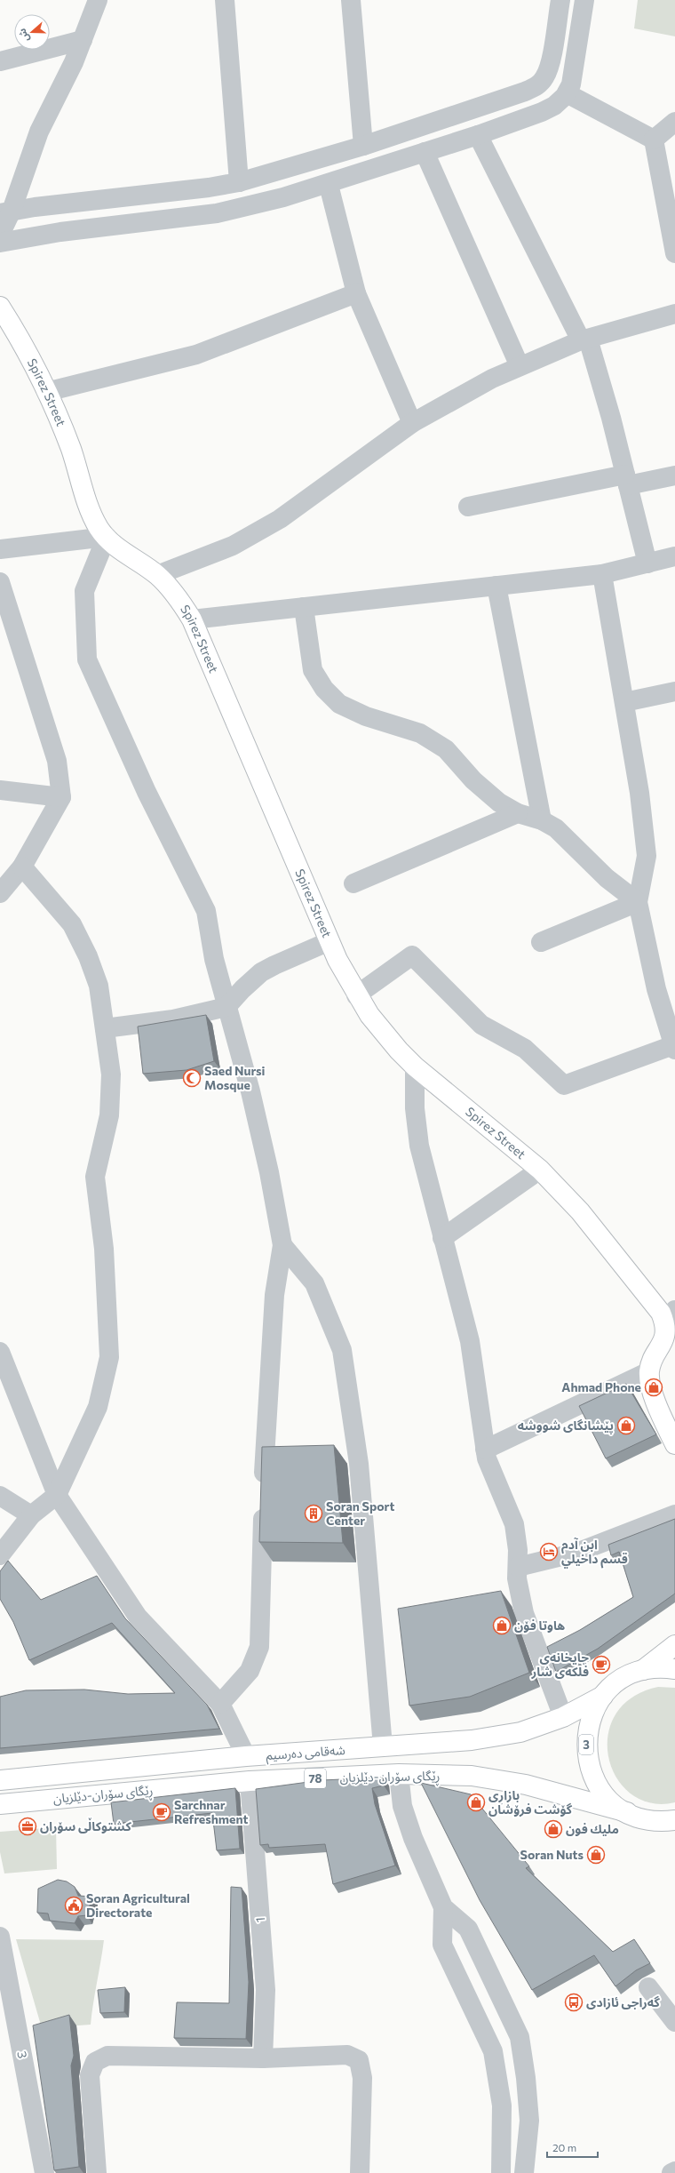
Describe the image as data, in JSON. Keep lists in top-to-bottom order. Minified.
{"streets":{"main road":["Spirez Street","3","شەقامی دەرسیم","ڕێگای سۆران-دێلزیان","78"],"street":["1"]},"crossings":[["3","شەقامی دەرسیم"],["3","ڕێگای سۆران-دێلزیان"],["ڕێگای سۆران-دێلزیان","1"]],"places":{"mosque":["Saed Nursi Mosque"],"shop":["Ahmad Phone","پێشانگای شووشە","هاوتا فۆن","بازاڕی گۆشت فرۆشان","مليك فون","Soran Nuts"],"building":["Soran Sport Center"],"hotel":["ابن آدم قسم داخيلي"],"cafe":["چایخانەی فلکەی شار","Sarchnar Refreshment"],"office":["کشتوکاڵی سۆران"],"public building":["Soran Agricultural Directorate"],"bus stop":["گەراجی ئازادی"]},"scale_bar":"20 m","north":"left"}
